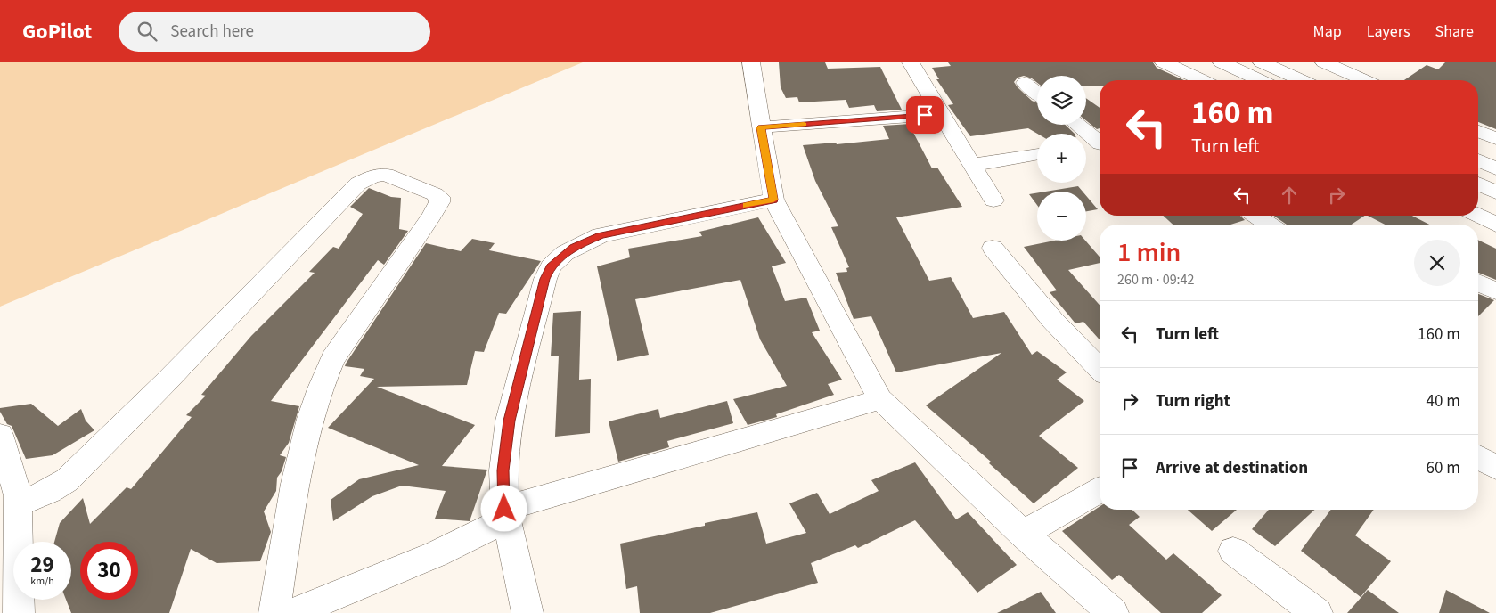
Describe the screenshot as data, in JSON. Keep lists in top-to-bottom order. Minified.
{"page":{"header":"GoPilot","search":"Search here","nav":["Map","Layers","Share"],"map_buttons":["+","−"],"turn":["160 m","Turn left"],"heading":["1 min","260 m · 09:42"],"list":[{"name":"Turn left","value":"160 m"},{"name":"Turn right","value":"40 m"},{"name":"Arrive at destination","value":"60 m"}],"speed":"29 km/h","limit":"30"}}
